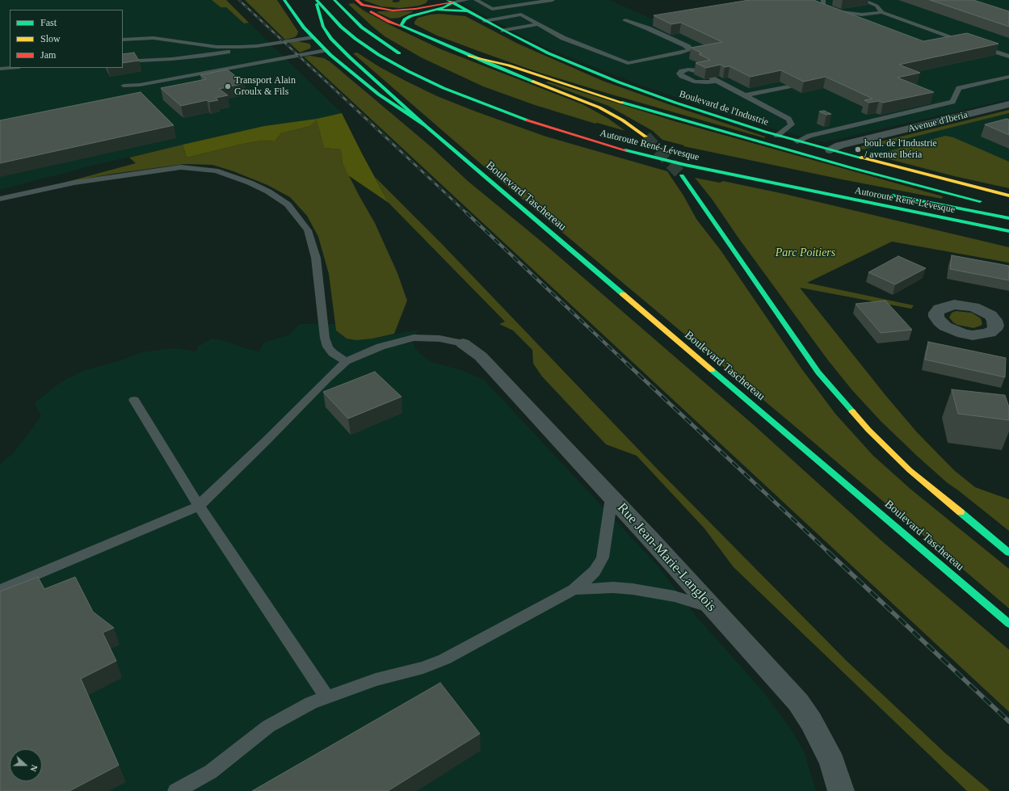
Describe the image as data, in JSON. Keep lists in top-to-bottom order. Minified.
{"streets":{"main road":["Boulevard de l'Industrie","Autoroute René-Lévesque","Boulevard Taschereau"],"street":["Avenue d'Iberia","Rue Jean-Marie-Langlois"]},"crossings":[["Boulevard de l'Industrie","Avenue d'Iberia"]],"parks":["Parc Poitiers"],"places":["Transport Alain Groulx & Fils","boul. de l'Industrie / avenue Ibéria"],"legend":["Fast","Slow","Jam"],"north":"right"}
